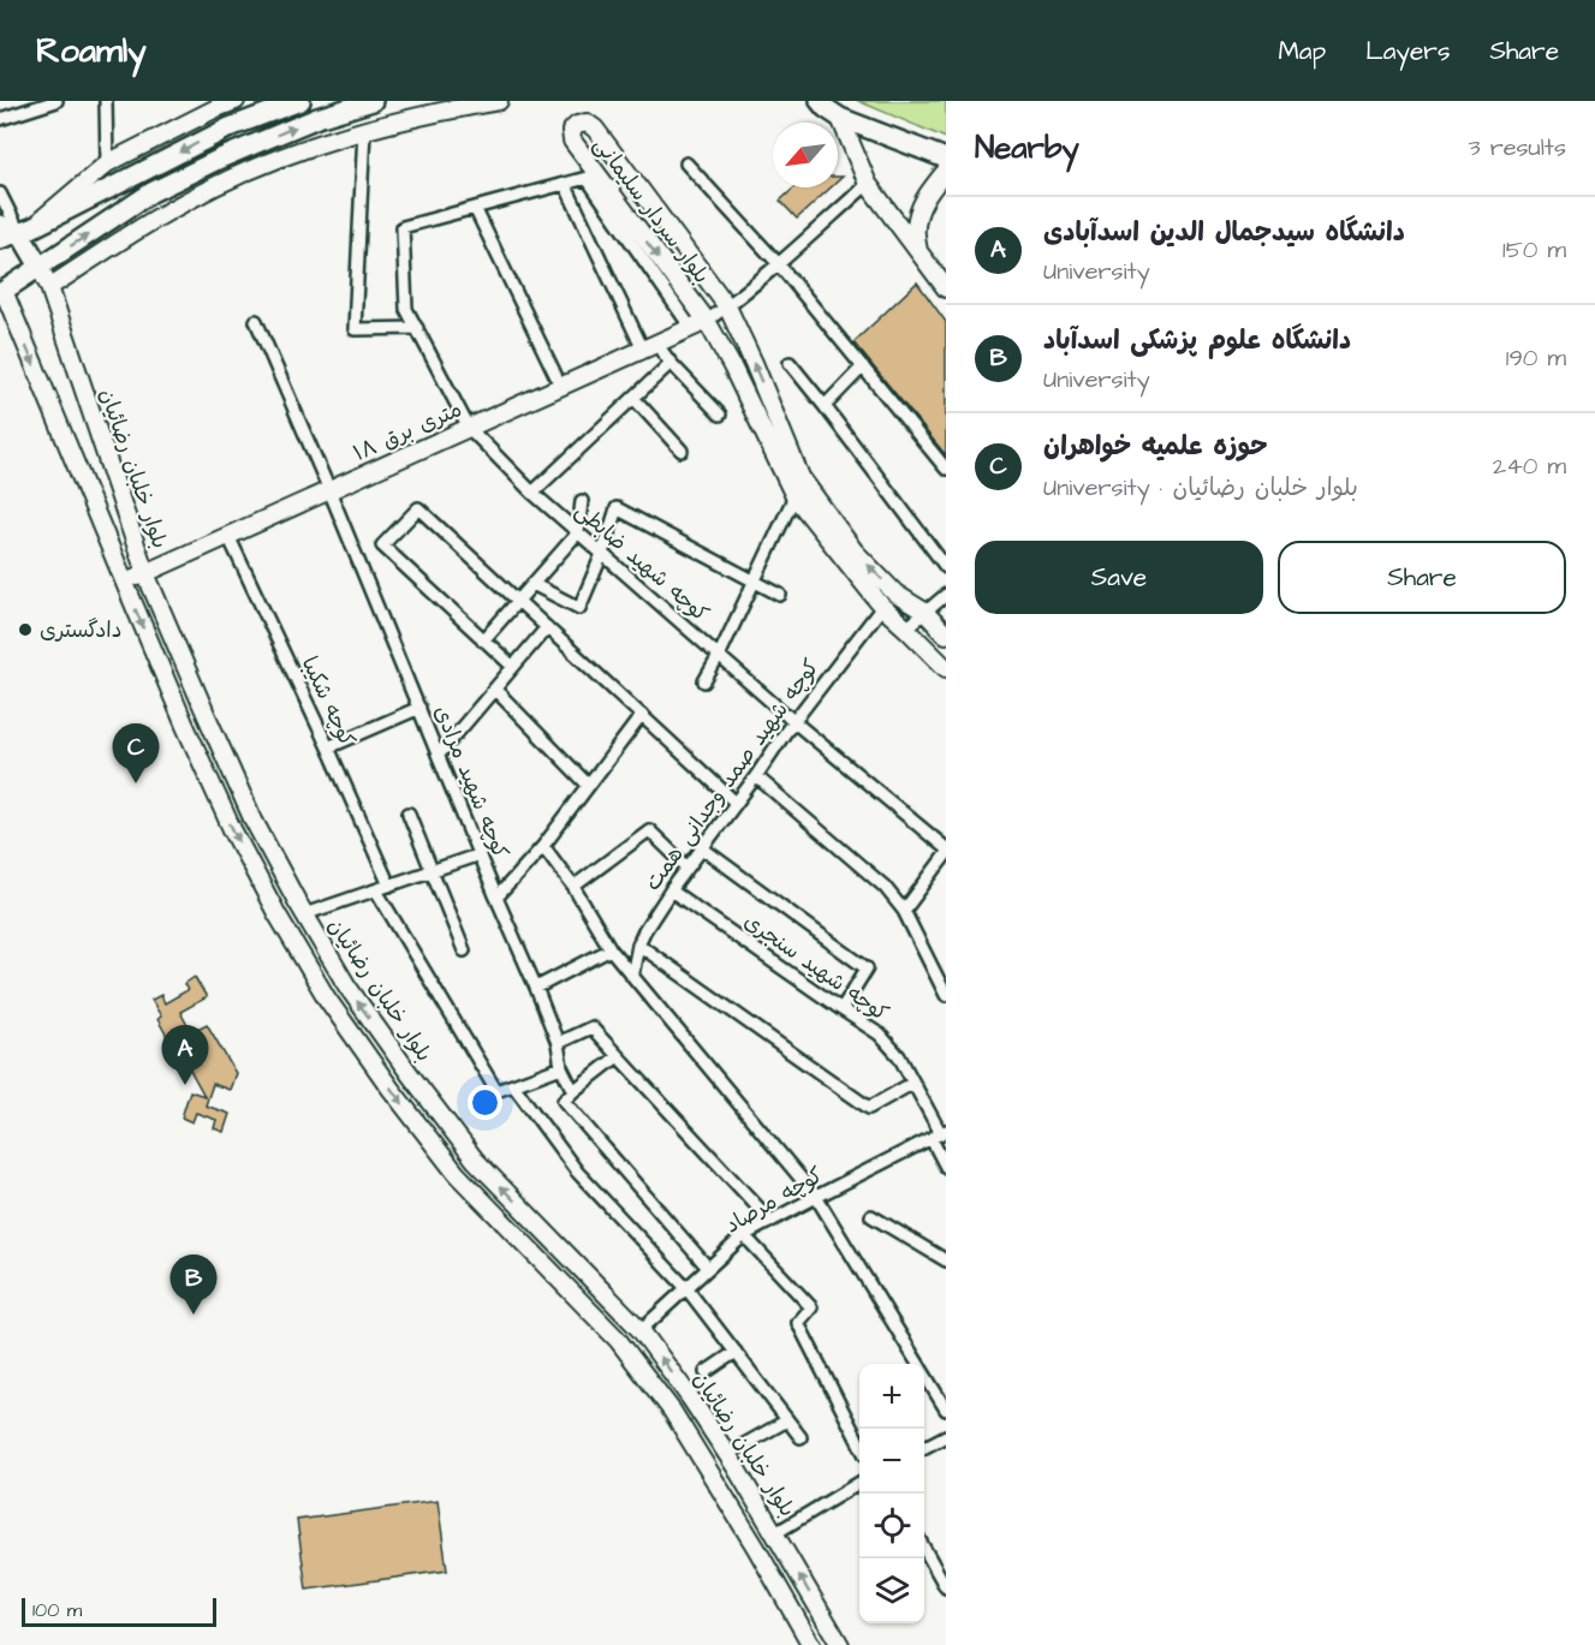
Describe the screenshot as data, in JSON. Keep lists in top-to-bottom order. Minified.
{"streets":{"main road":["بلوار سردار سلیمانی","۱۸ متری برق","بلوار خلبان رضائیان"],"street":["کوچه شهید ضابطی","کوچه شکیبا","کوچه شهید صمد وجدانی همت","کوچه شهید مرادی","کوچه شهید سنجری","کوچه مرصاد"]},"crossings":[["بلوار سردار سلیمانی","۱۸ متری برق"],["بلوار سردار سلیمانی","کوچه شهید صمد وجدانی همت"],["۱۸ متری برق","بلوار خلبان رضائیان"],["۱۸ متری برق","کوچه شهید ضابطی"],["۱۸ متری برق","کوچه شکیبا"],["۱۸ متری برق","کوچه شهید مرادی"],["بلوار خلبان رضائیان","کوچه مرصاد"],["کوچه شهید ضابطی","کوچه شهید صمد وجدانی همت"],["کوچه شهید صمد وجدانی همت","کوچه شهید سنجری"],["کوچه شهید سنجری","کوچه مرصاد"]],"places":["دادگستری"],"scale_bar":"100 m","north":"bottom left","page":{"header":"Roamly","nav":["Map","Layers","Share"],"heading":["Nearby","3 results"],"list":[{"mark":"A","name":"دانشگاه سیدجمال الدین اسدآبادی","note":"University","value":"150 m"},{"mark":"B","name":"دانشگاه علوم پزشکی اسدآباد","note":"University","value":"190 m"},{"mark":"C","name":"حوزه علمیه خواهران","note":"University · بلوار خلبان رضائیان","value":"240 m"}],"buttons":["Save","Share"],"pins":["C","A","B"],"map_buttons":["+","−"],"scale":"100 m"}}
